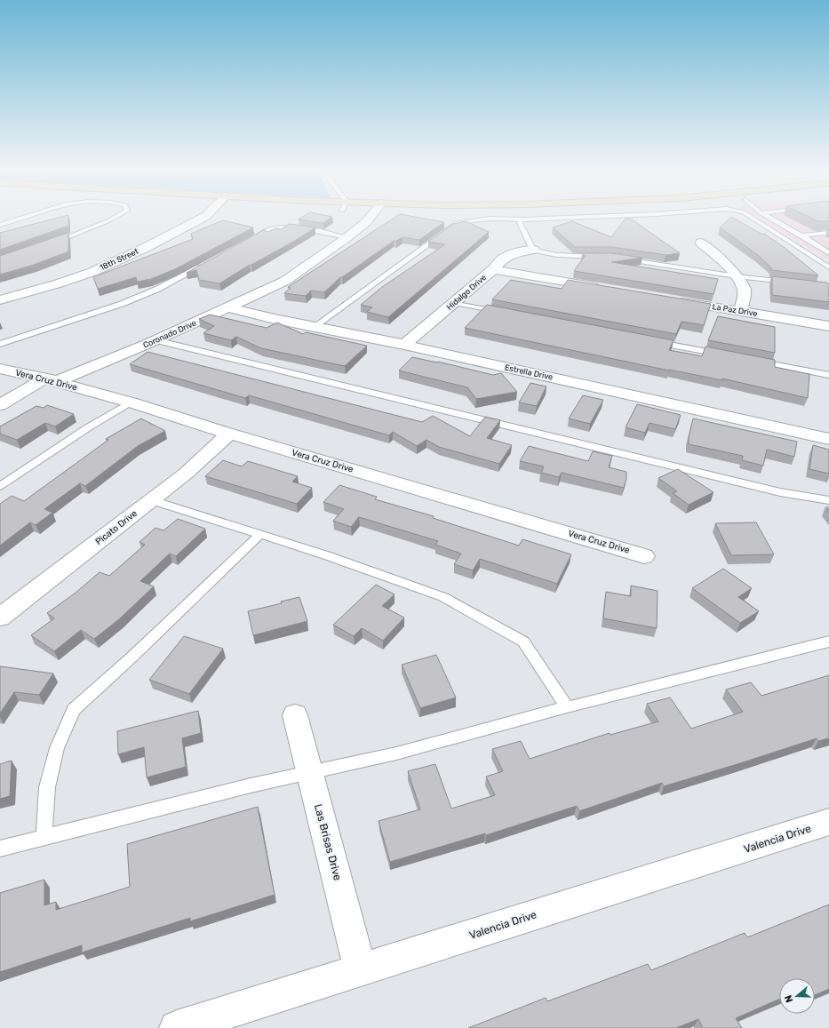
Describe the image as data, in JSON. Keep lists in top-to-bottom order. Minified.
{"streets":{"street":["18th Street","Hidalgo Drive","La Paz Drive","Coronado Drive","Estrella Drive","Vera Cruz Drive","Picato Drive","Valencia Drive","Las Brisas Drive"]},"crossings":[["Hidalgo Drive","Estrella Drive"],["Coronado Drive","Estrella Drive"],["Coronado Drive","Vera Cruz Drive"],["Vera Cruz Drive","Picato Drive"],["Valencia Drive","Las Brisas Drive"]],"north":"left"}
